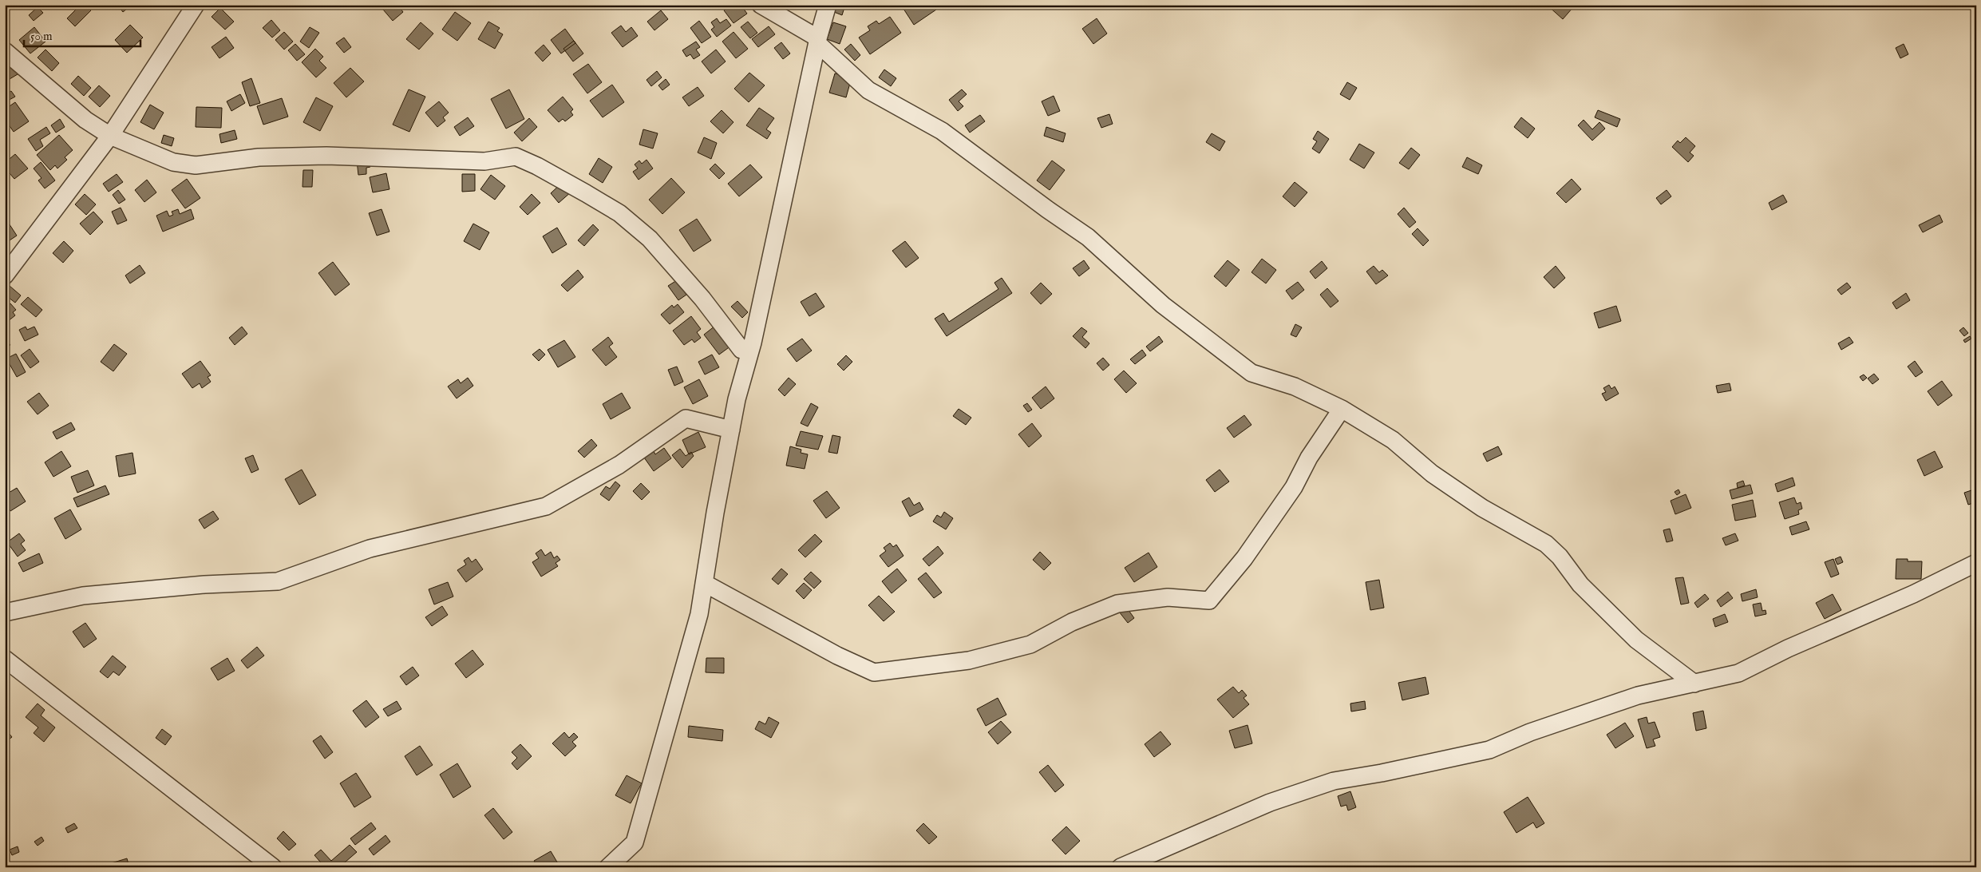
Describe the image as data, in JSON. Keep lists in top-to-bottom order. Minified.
{"scale_bar":"50 m"}
